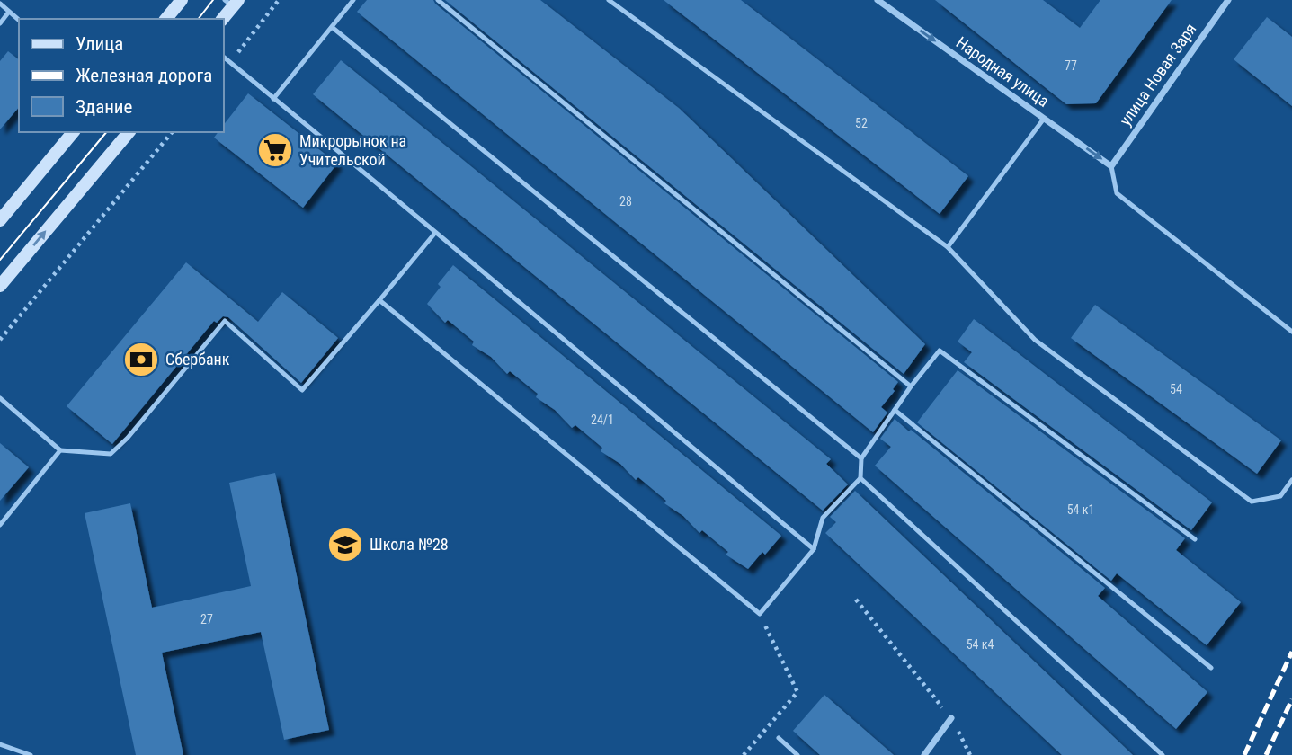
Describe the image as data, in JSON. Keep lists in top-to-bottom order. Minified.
{"streets":{"street":["Народная улица","улица Новая Заря"]},"crossings":[["Народная улица","улица Новая Заря"]],"one_way":["Народная улица"],"places":{"supermarket":["Микрорынок на Учительской"],"bank":["Сбербанк"],"school or university":["Школа №28"]},"house_numbers":["77","52","28","54","24/1","54 к1","27","54 к4"],"legend":["Улица","Железная дорога","Здание"]}
